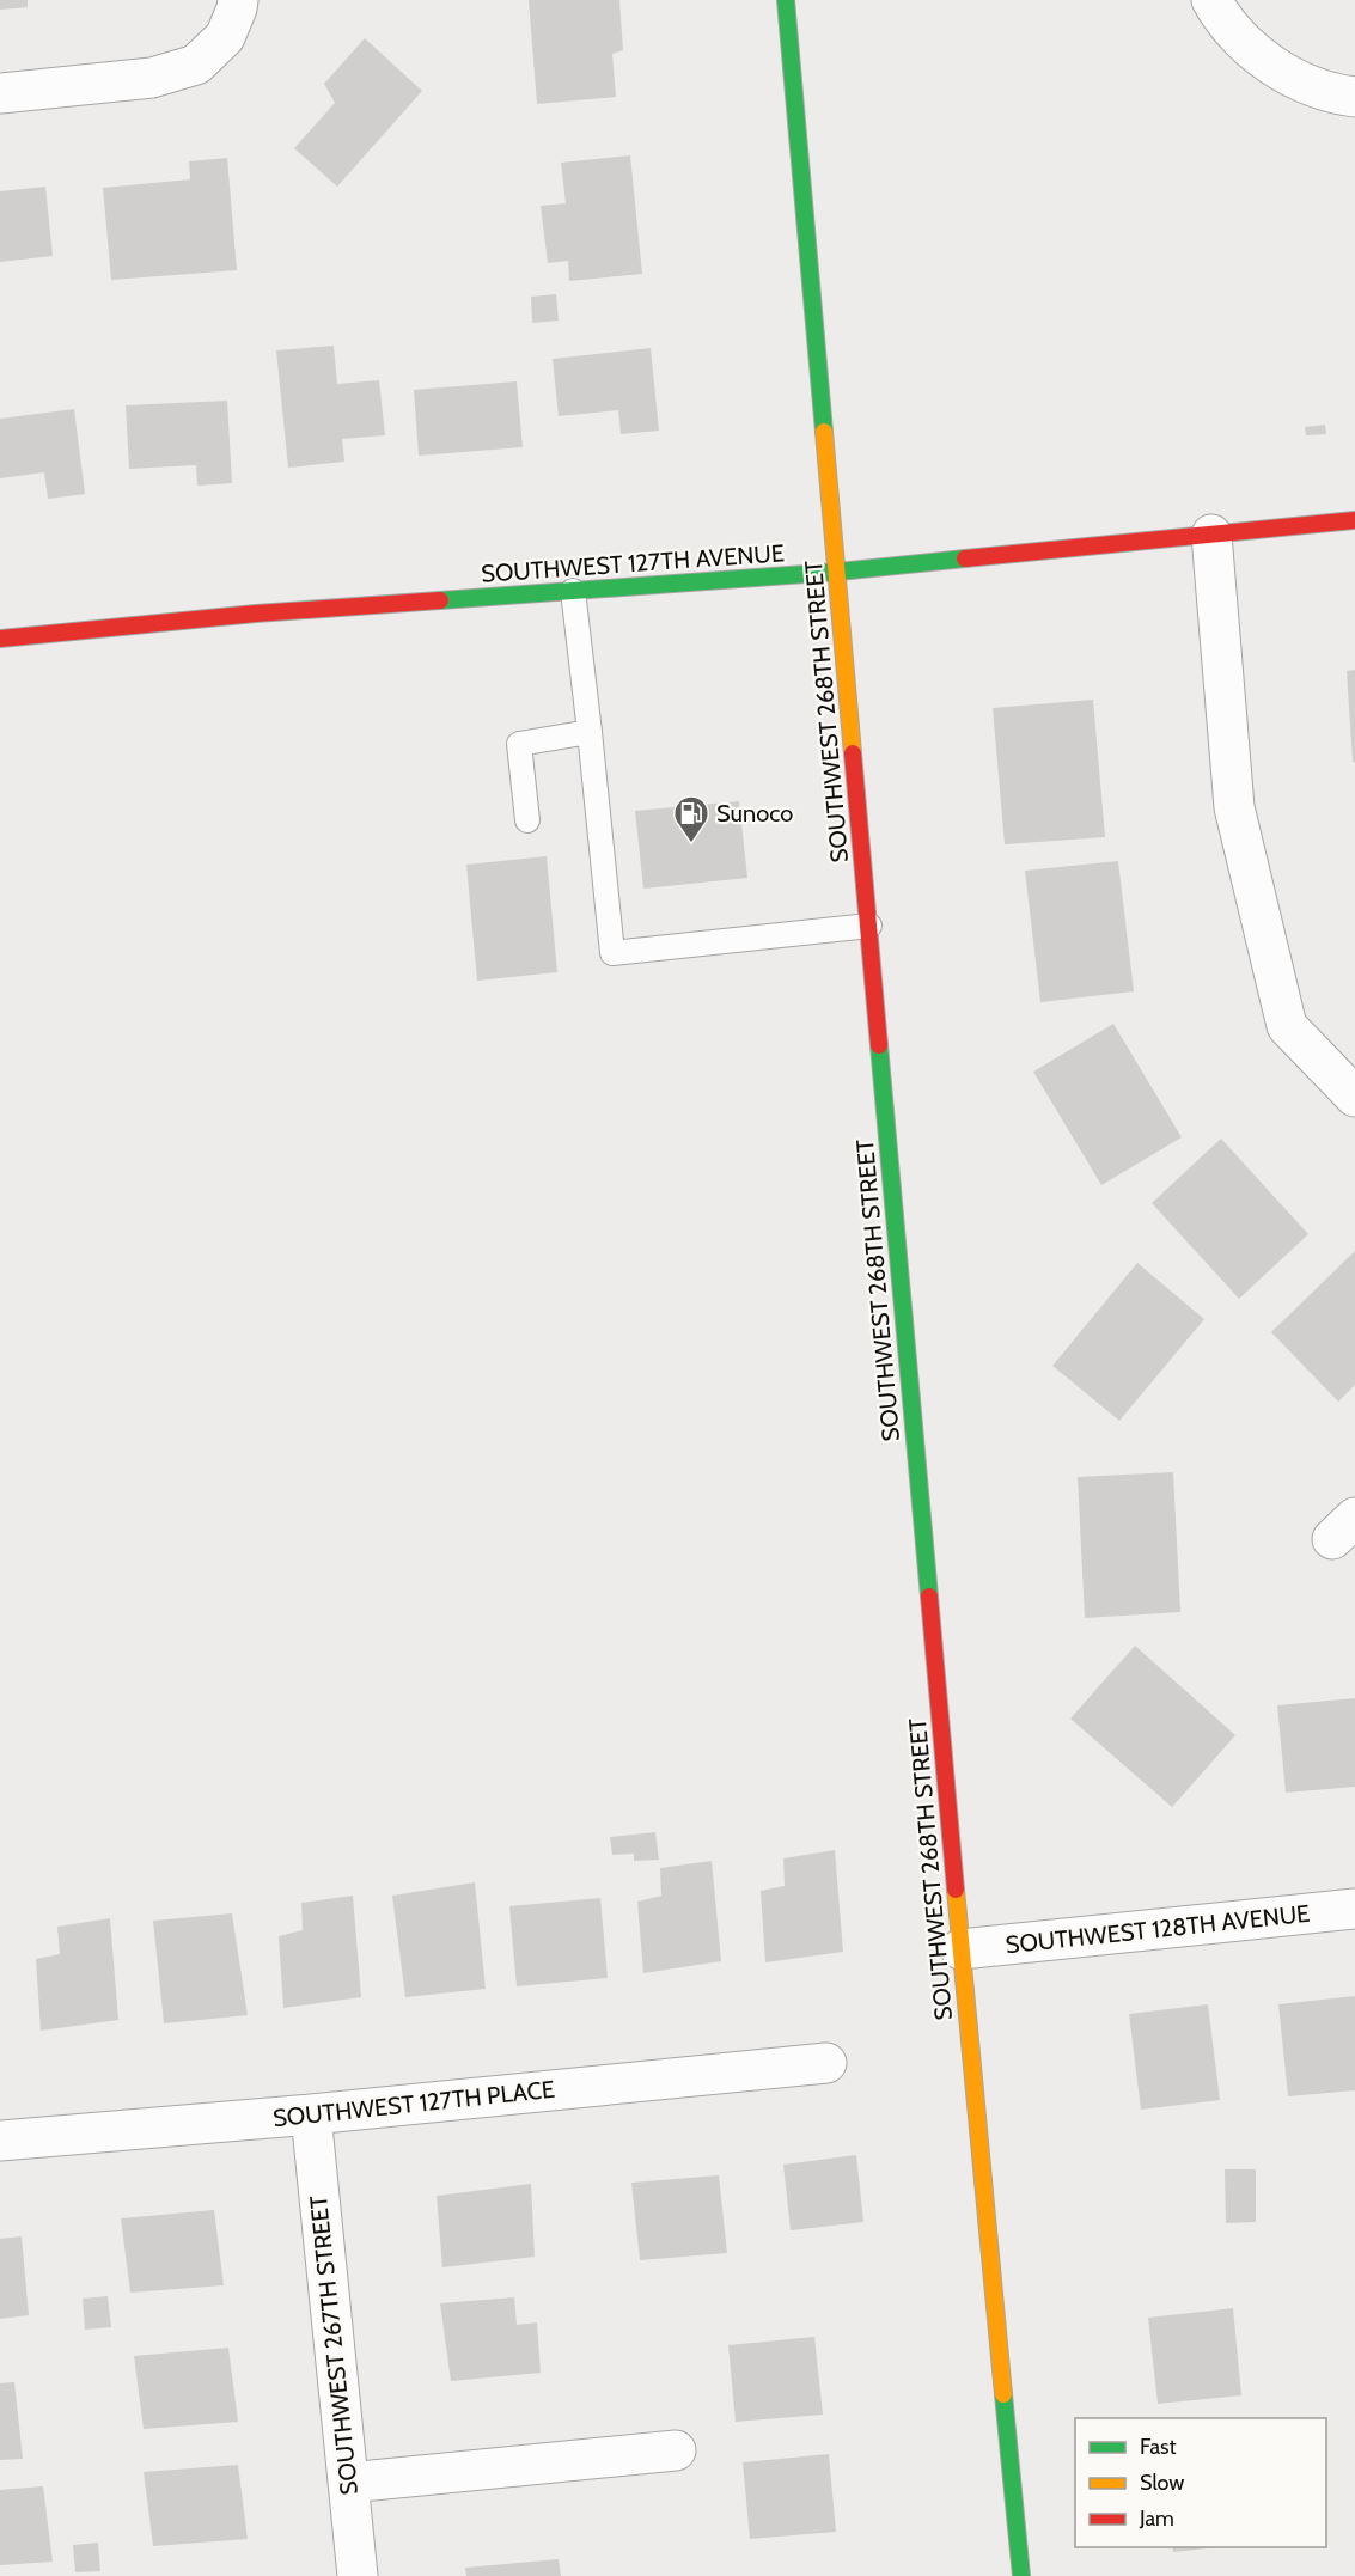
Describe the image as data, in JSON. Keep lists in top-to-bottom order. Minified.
{"streets":{"main road":["SOUTHWEST 127TH AVENUE","SOUTHWEST 268TH STREET"],"street":["SOUTHWEST 128TH AVENUE","SOUTHWEST 127TH PLACE","SOUTHWEST 267TH STREET"]},"crossings":[["SOUTHWEST 127TH AVENUE","SOUTHWEST 268TH STREET"],["SOUTHWEST 268TH STREET","SOUTHWEST 128TH AVENUE"],["SOUTHWEST 127TH PLACE","SOUTHWEST 267TH STREET"]],"places":{"fuel station":["Sunoco"]},"legend":["Fast","Slow","Jam"]}
